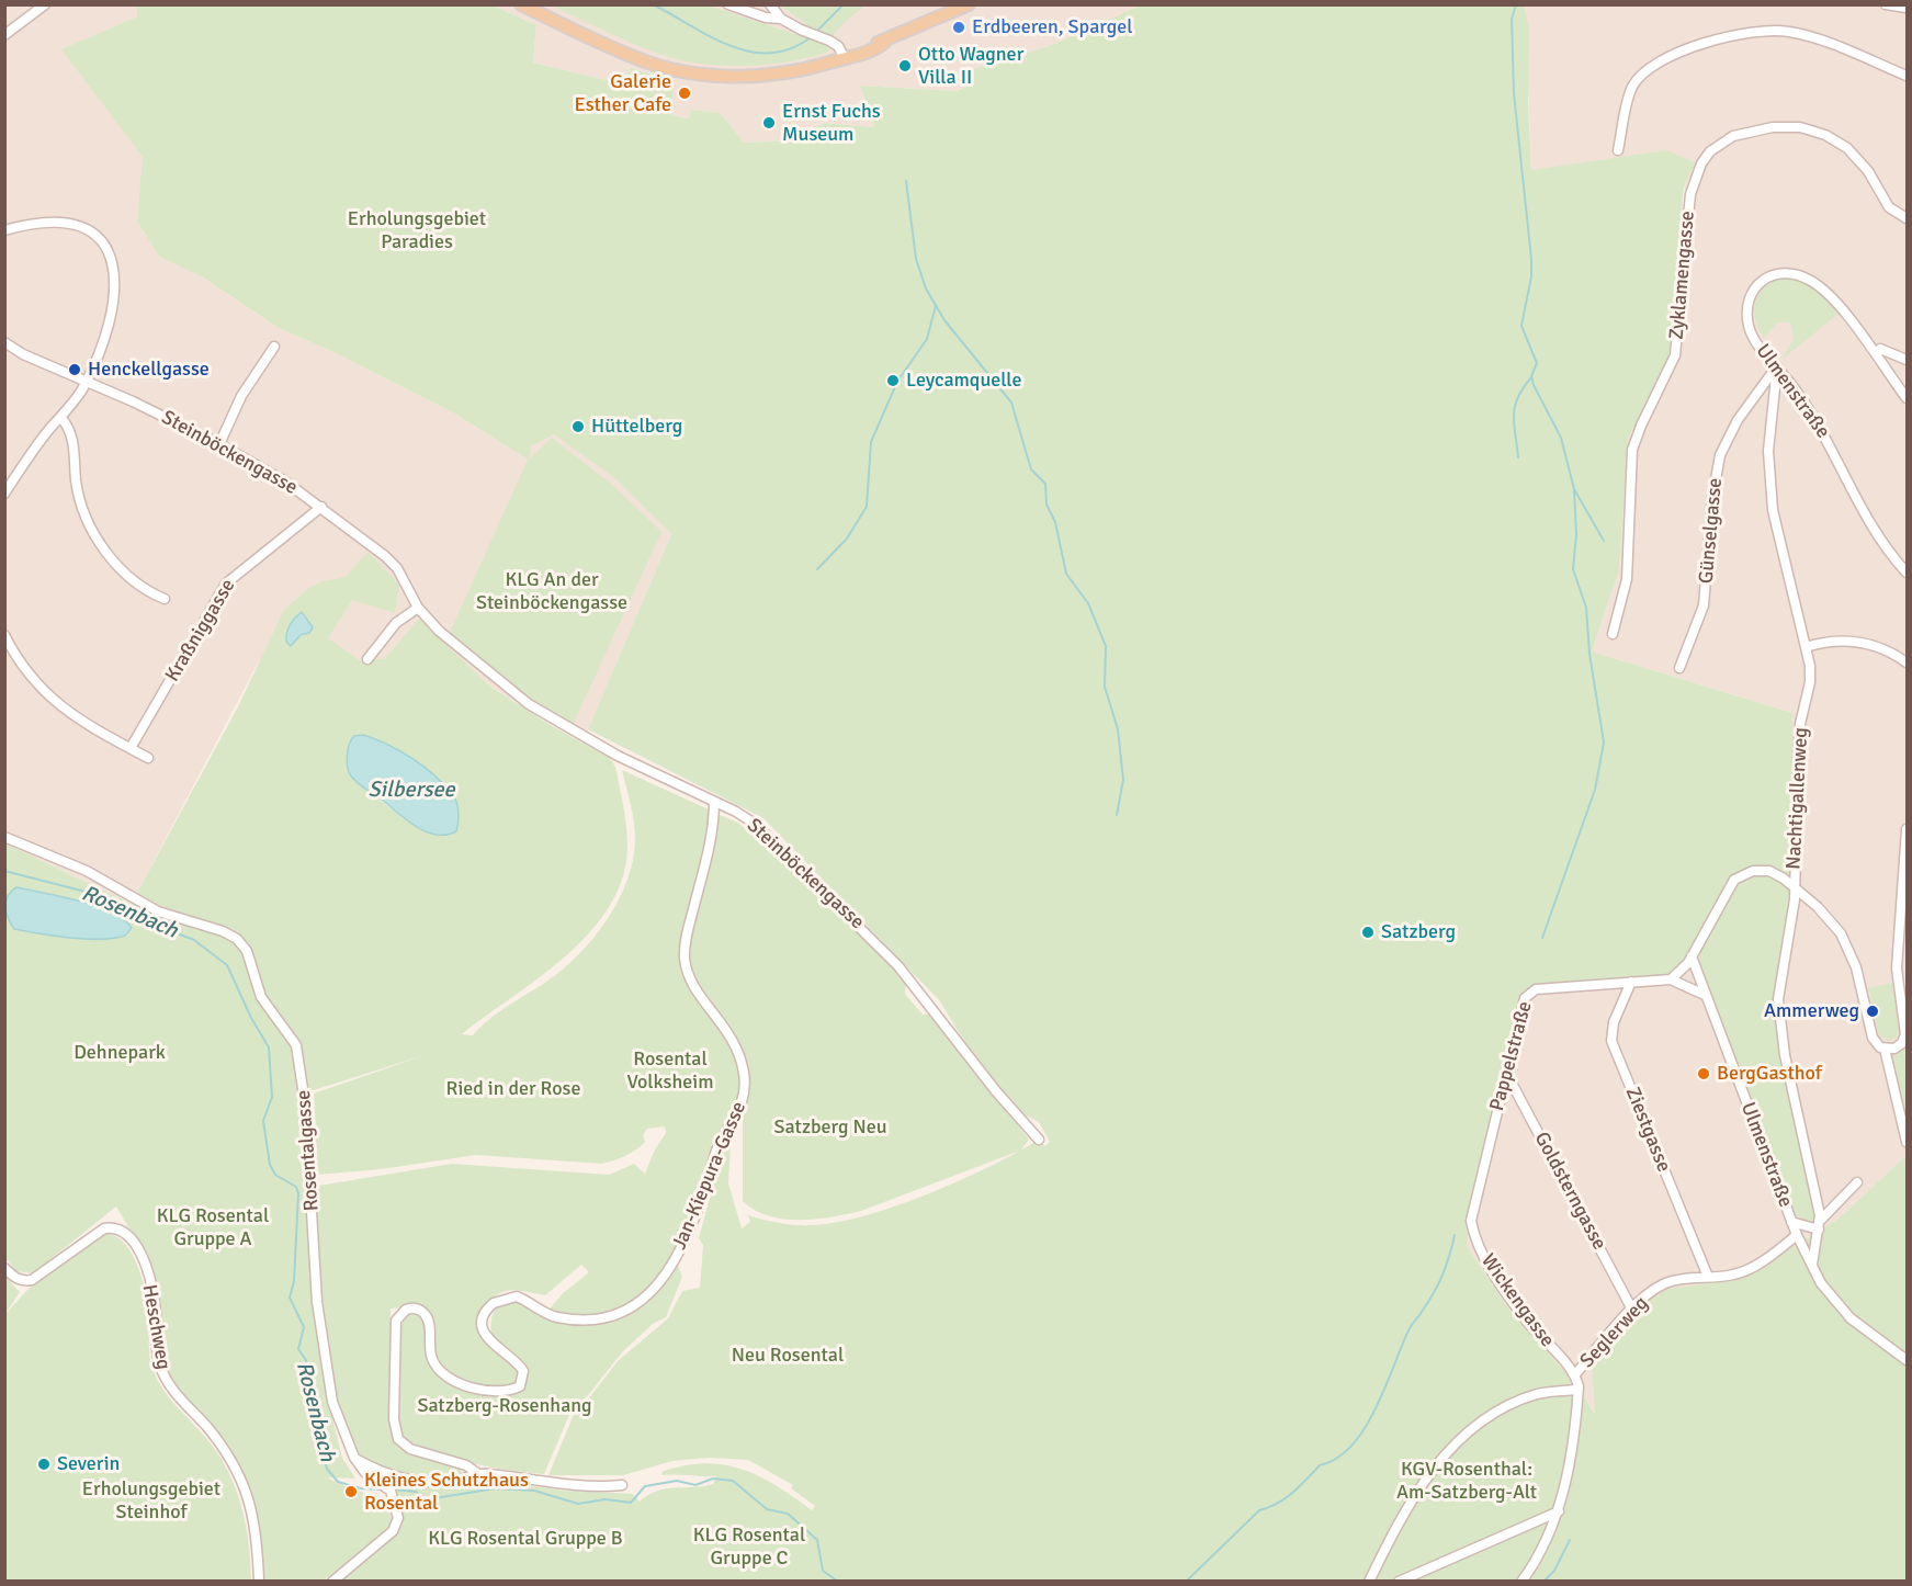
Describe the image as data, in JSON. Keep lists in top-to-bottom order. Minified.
{"streets":{"street":["Zyklamengasse","Ulmenstraße","Steinböckengasse","Günselgasse","Kraßniggasse","Nachtigallenweg","Pappelstraße","Ziestgasse","Rosentalgasse","Jan-Kiepura-Gasse","Goldsterngasse","Wickengasse","Heschweg","Seglerweg"]},"crossings":[["Ulmenstraße","Günselgasse"],["Ulmenstraße","Nachtigallenweg"],["Ulmenstraße","Seglerweg"],["Steinböckengasse","Kraßniggasse"],["Steinböckengasse","Jan-Kiepura-Gasse"],["Günselgasse","Nachtigallenweg"],["Pappelstraße","Ziestgasse"],["Pappelstraße","Goldsterngasse"],["Pappelstraße","Wickengasse"],["Ziestgasse","Seglerweg"],["Rosentalgasse","Jan-Kiepura-Gasse"],["Goldsterngasse","Seglerweg"],["Wickengasse","Seglerweg"]],"water":["Silbersee","Rosenbach"],"parks":["Erholungsgebiet Paradies","KLG An der Steinböckengasse","Dehnepark","Rosental Volksheim","Ried in der Rose","Satzberg Neu","KLG Rosental Gruppe A","Neu Rosental","Satzberg-Rosenhang","KGV-Rosenthal: Am-Satzberg-Alt","Erholungsgebiet Steinhof","KLG Rosental Gruppe C","KLG Rosental Gruppe B"],"places":["Erdbeeren, Spargel","Otto Wagner Villa II","Galerie Esther Cafe","Ernst Fuchs Museum","Henckellgasse","Leycamquelle","Hüttelberg","Satzberg","Ammerweg","BergGasthof","Severin","Kleines Schutzhaus Rosental"]}
